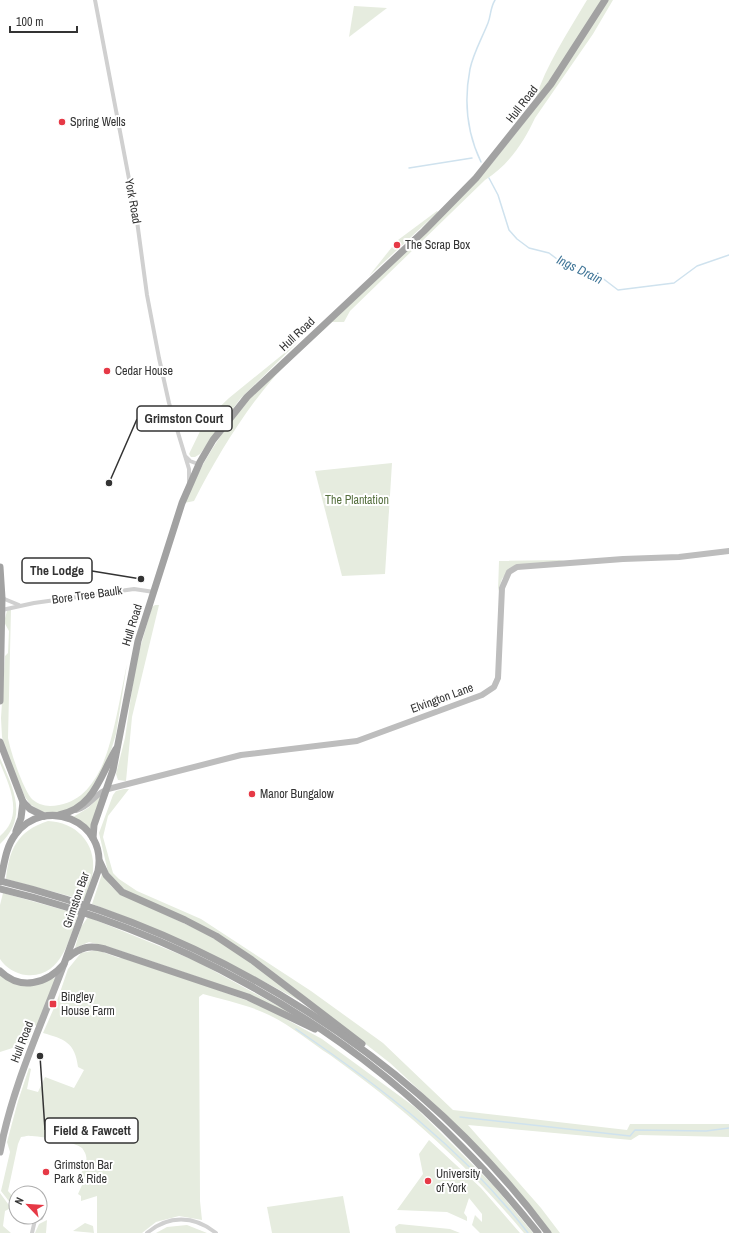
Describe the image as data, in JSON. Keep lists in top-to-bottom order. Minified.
{"streets":{"highway":["Hull Road","Grimston Bar"],"main road":["Elvington Lane"],"street":["York Road","Bore Tree Baulk"]},"crossings":[["Hull Road","York Road"],["Hull Road","Bore Tree Baulk"],["Hull Road","Elvington Lane"],["Hull Road","Grimston Bar"]],"water":["Ings Drain"],"parks":["The Plantation"],"places":{"other":["Spring Wells","The Scrap Box","Cedar House","Grimston Court","The Lodge","Manor Bungalow","Field & Fawcett","Grimston Bar Park & Ride","University of York"],"transit":["Bingley House Farm"]},"scale_bar":"100 m","north":"top left"}
